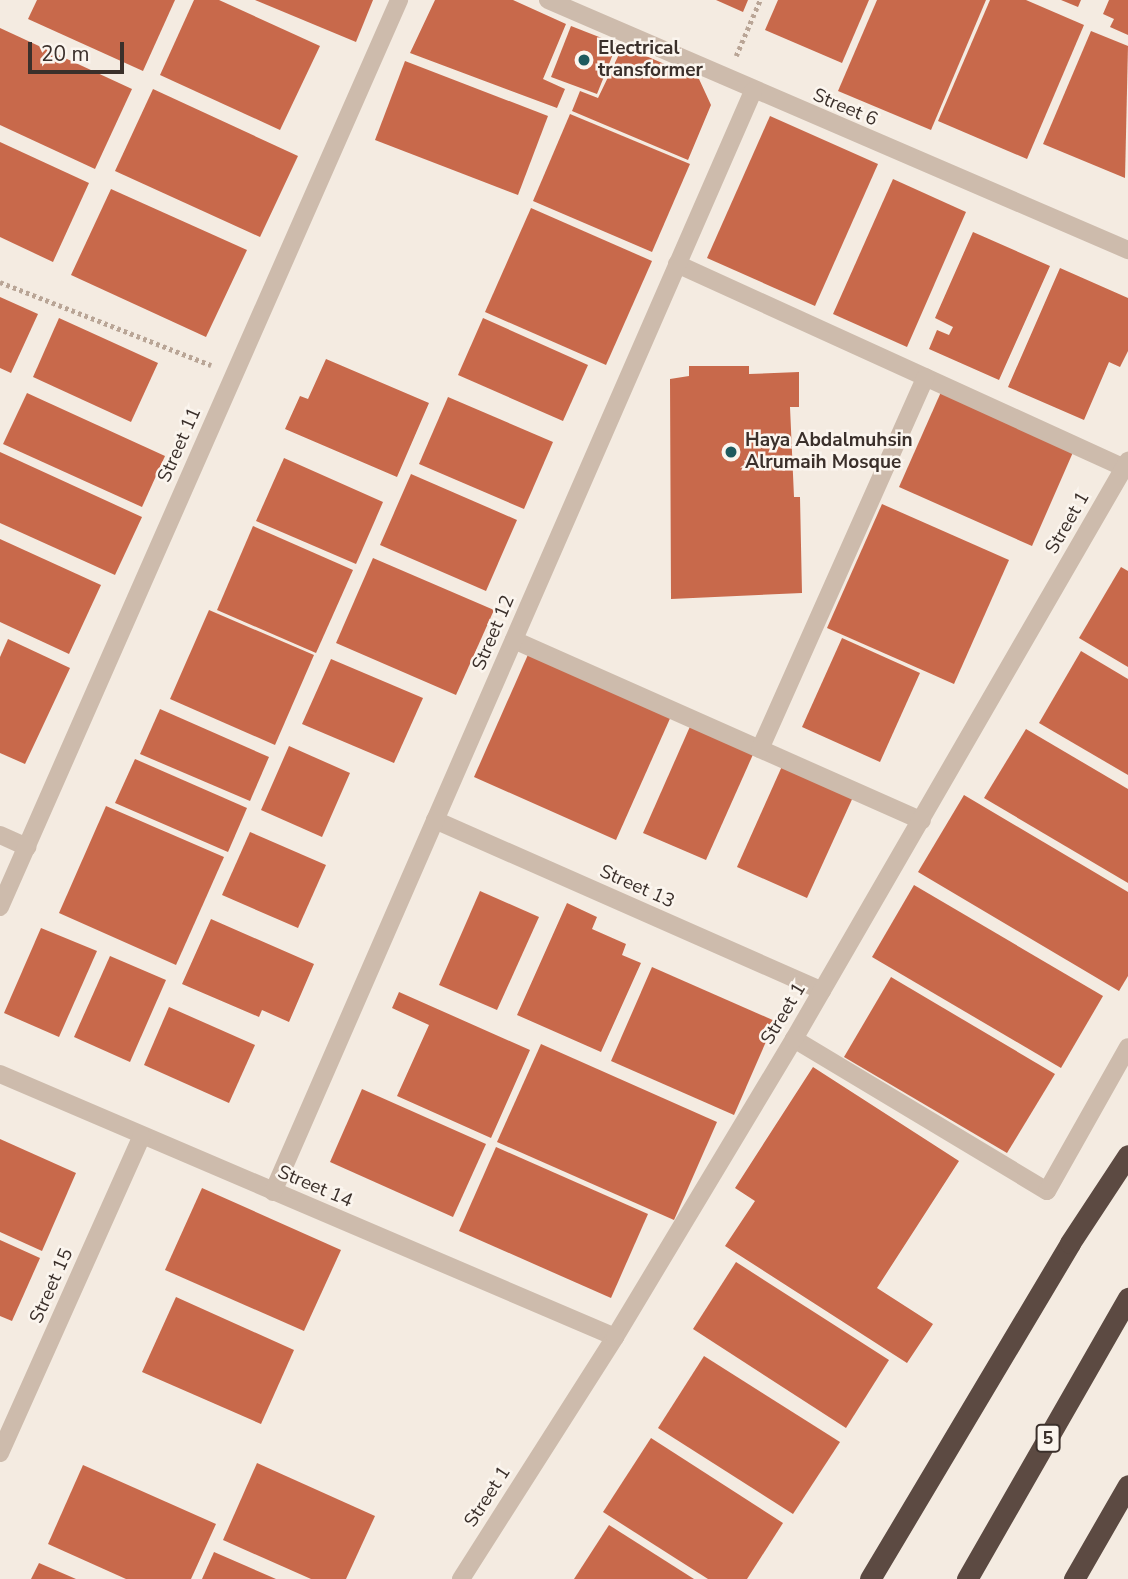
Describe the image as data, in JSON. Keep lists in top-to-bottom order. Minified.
{"streets":{"highway":["5"],"street":["Street 6","Street 11","Street 1","Street 12","Street 13","Street 14","Street 15"]},"crossings":[["Street 6","Street 12"],["Street 1","Street 13"],["Street 1","Street 14"],["Street 12","Street 13"],["Street 12","Street 14"],["Street 14","Street 15"]],"places":["Electrical transformer","Haya Abdalmuhsin Alrumaih Mosque"],"scale_bar":"20 m"}
